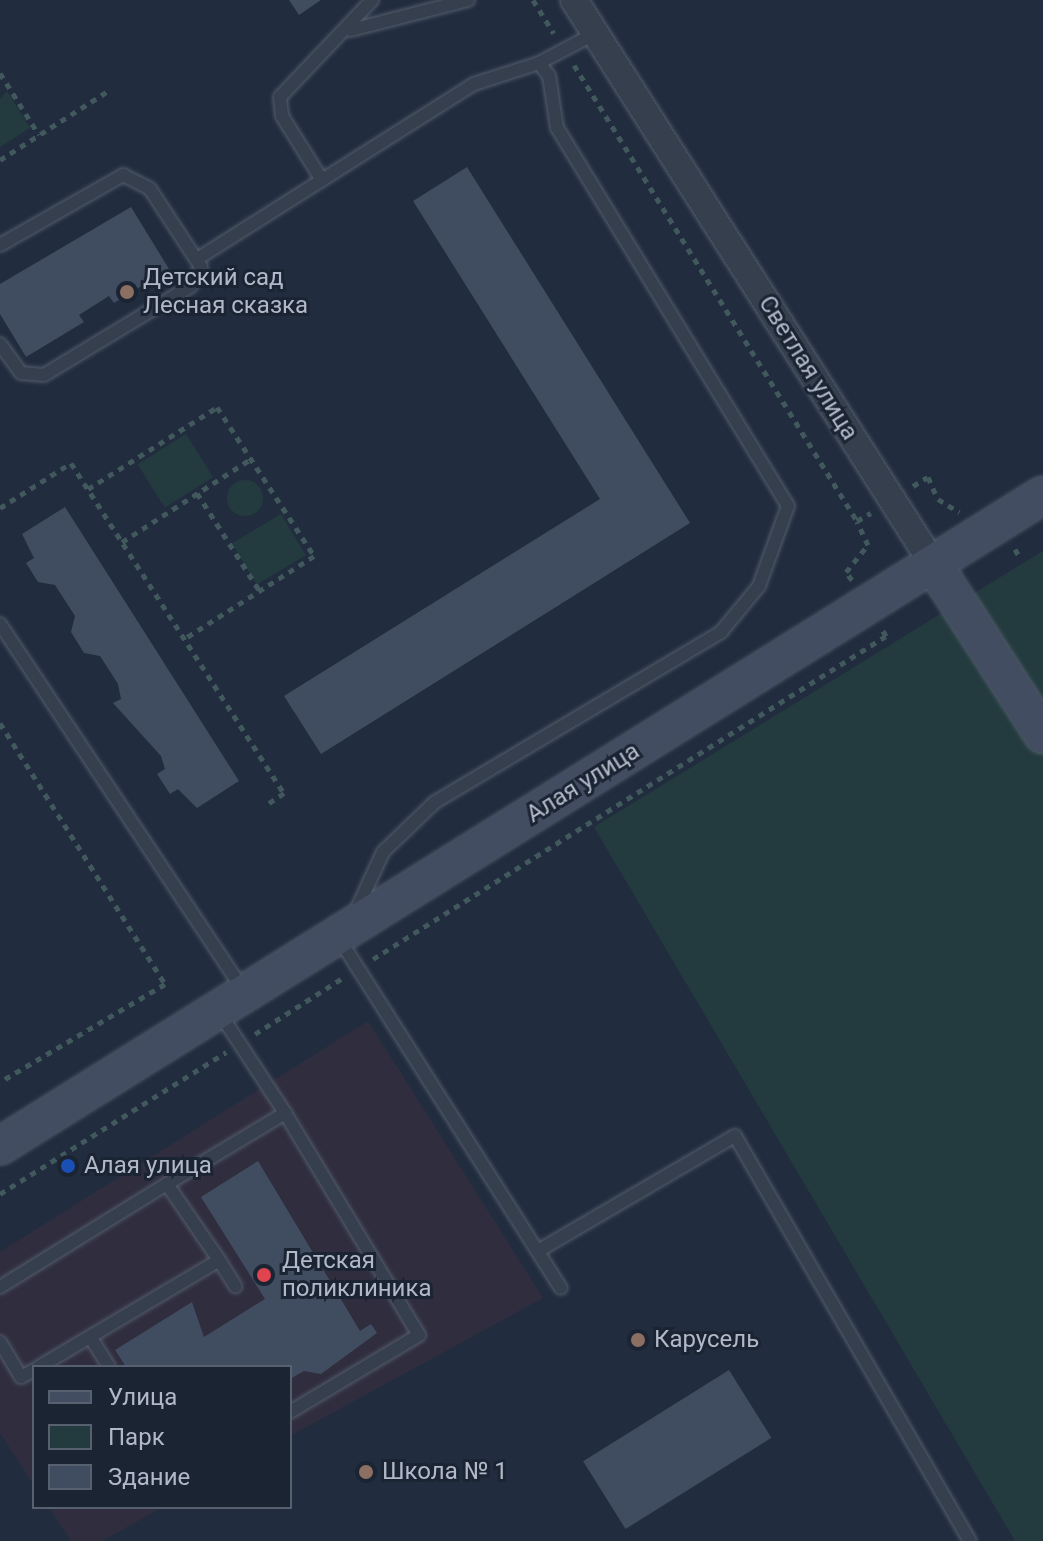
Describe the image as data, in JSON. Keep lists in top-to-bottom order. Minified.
{"streets":{"main road":["Светлая улица","Алая улица"]},"crossings":[["Светлая улица","Алая улица"]],"places":["Детский сад Лесная сказка","Алая улица","Детская поликлиника","Карусель","Школа № 1"],"legend":["Улица","Парк","Здание"]}
